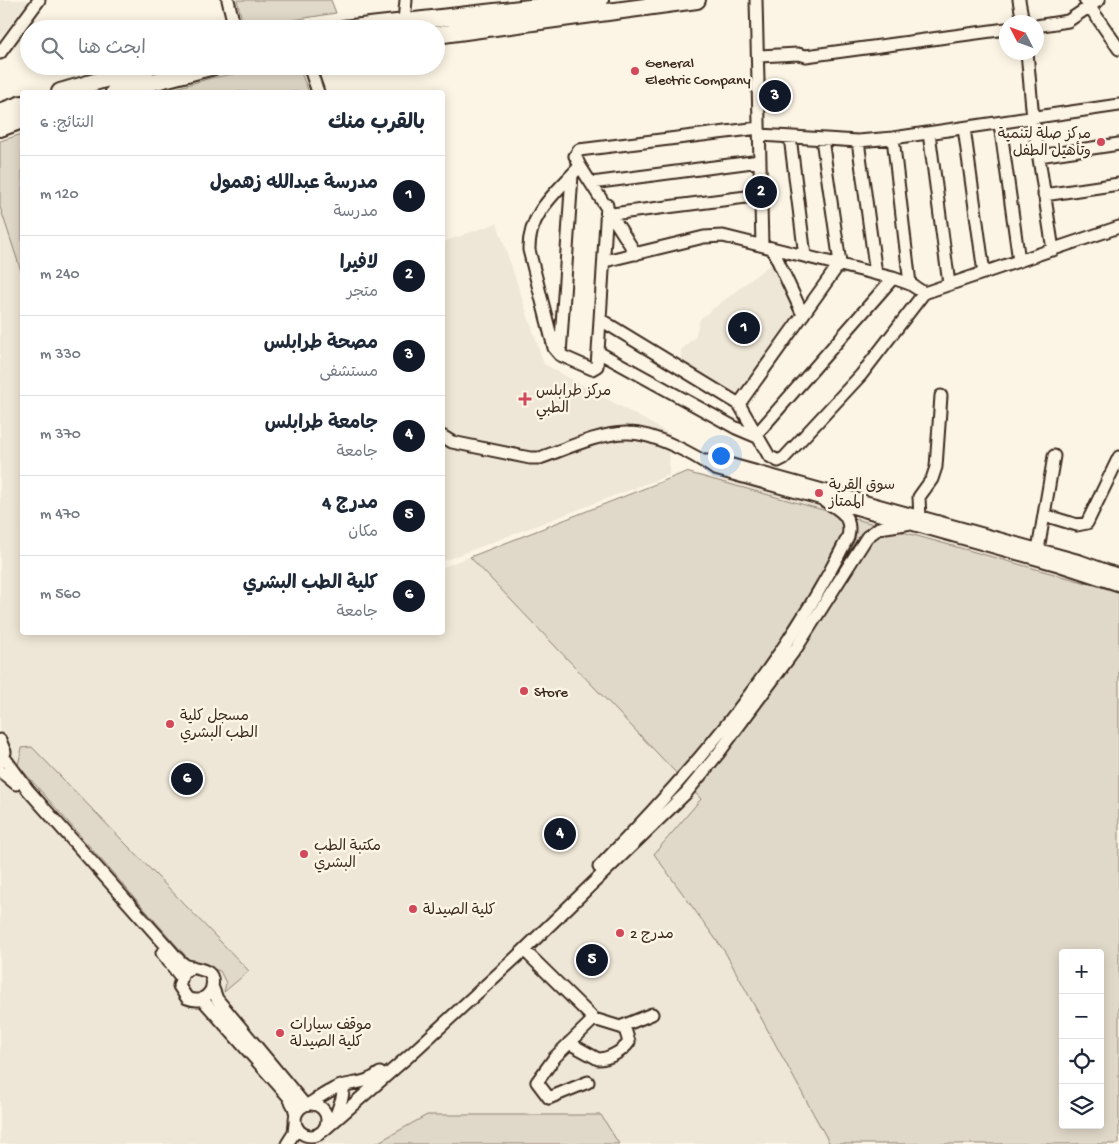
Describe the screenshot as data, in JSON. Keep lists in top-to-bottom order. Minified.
{"places":{"other":["General Electric Company","مركز صلة لتنمية وتأهيل الطفل","سوق القرية الممتاز","Store","مسجل كلية الطب البشري","مكتبة الطب البشري","كلية الصيدلة","مدرج 2","موقف سيارات كلية الصيدلة"],"health":["مركز طرابلس الطبي"]},"north":"top left","page":{"search":"ابحث هنا","pins":["3","2","1","6","4","5"],"heading":["بالقرب منك","النتائج: 6"],"list":[{"mark":"1","name":"مدرسة عبدالله زهمول","note":"مدرسة","value":"120 m"},{"mark":"2","name":"لافيرا","note":"متجر","value":"240 m"},{"mark":"3","name":"مصحة طرابلس","note":"مستشفى","value":"330 m"},{"mark":"4","name":"جامعة طرابلس","note":"جامعة","value":"370 m"},{"mark":"5","name":"مدرج 4","note":"مكان","value":"470 m"},{"mark":"6","name":"كلية الطب البشري","note":"جامعة","value":"560 m"}],"map_buttons":["+","−"]}}
